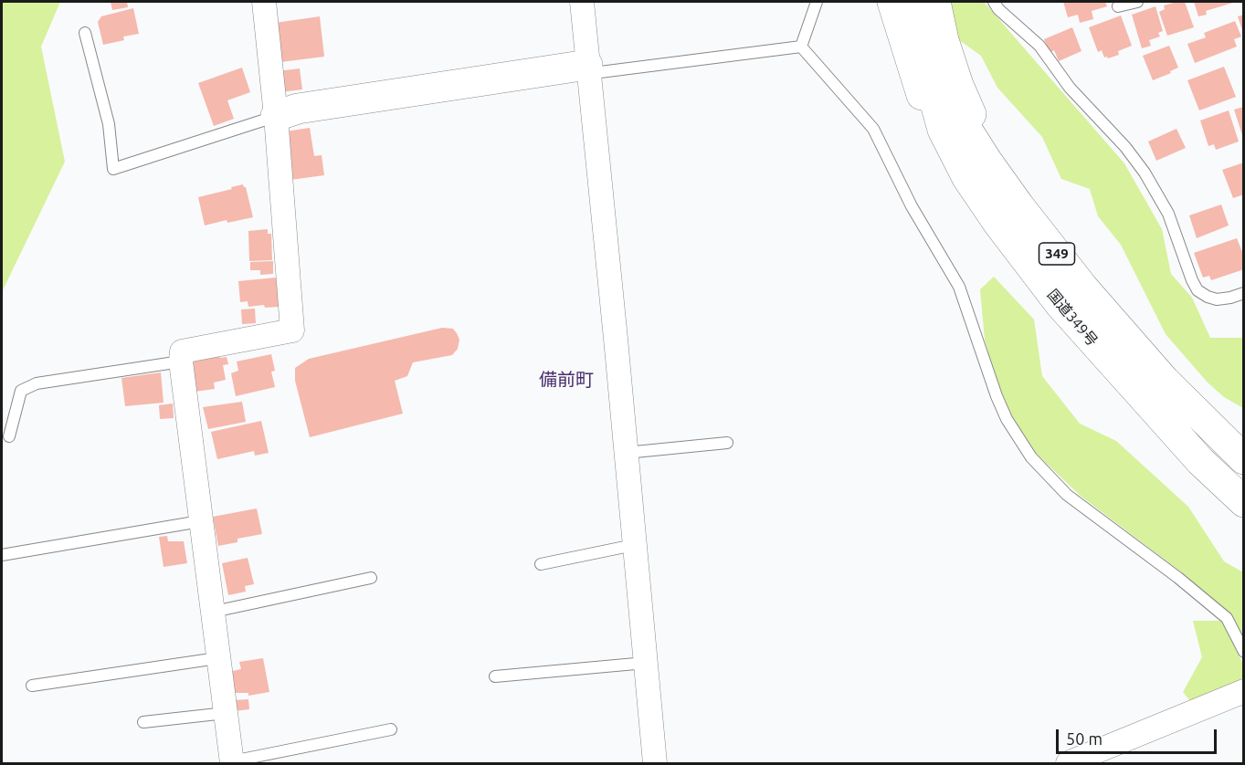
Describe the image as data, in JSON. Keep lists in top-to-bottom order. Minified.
{"streets":{"main road":["349","国道349号"]},"districts":["備前町"],"scale_bar":"50 m"}
